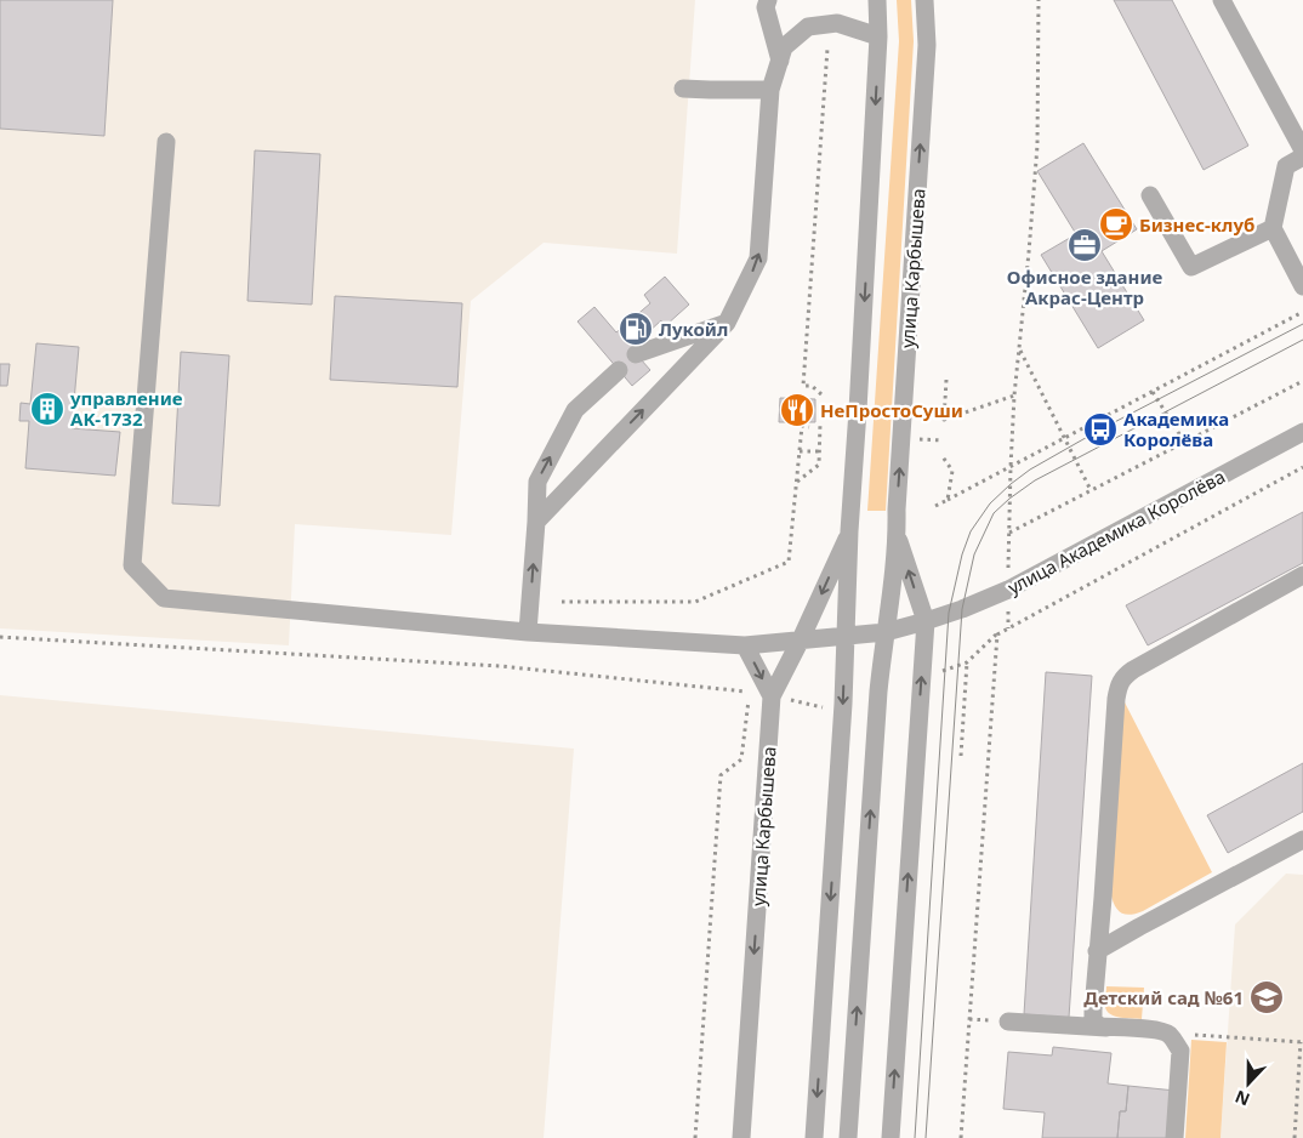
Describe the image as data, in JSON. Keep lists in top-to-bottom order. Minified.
{"streets":{"street":["улица Карбышева","улица Академика Королёва"]},"crossings":[["улица Карбышева","улица Академика Королёва"]],"places":{"cafe":["Бизнес-клуб"],"office":["Офисное здание Акрас-Центр"],"fuel station":["Лукойл"],"building":["управление AK-1732"],"restaurant":["НеПростоСуши"],"bus stop":["Академика Королёва"],"school or university":["Детский сад №61"]},"north":"bottom"}
